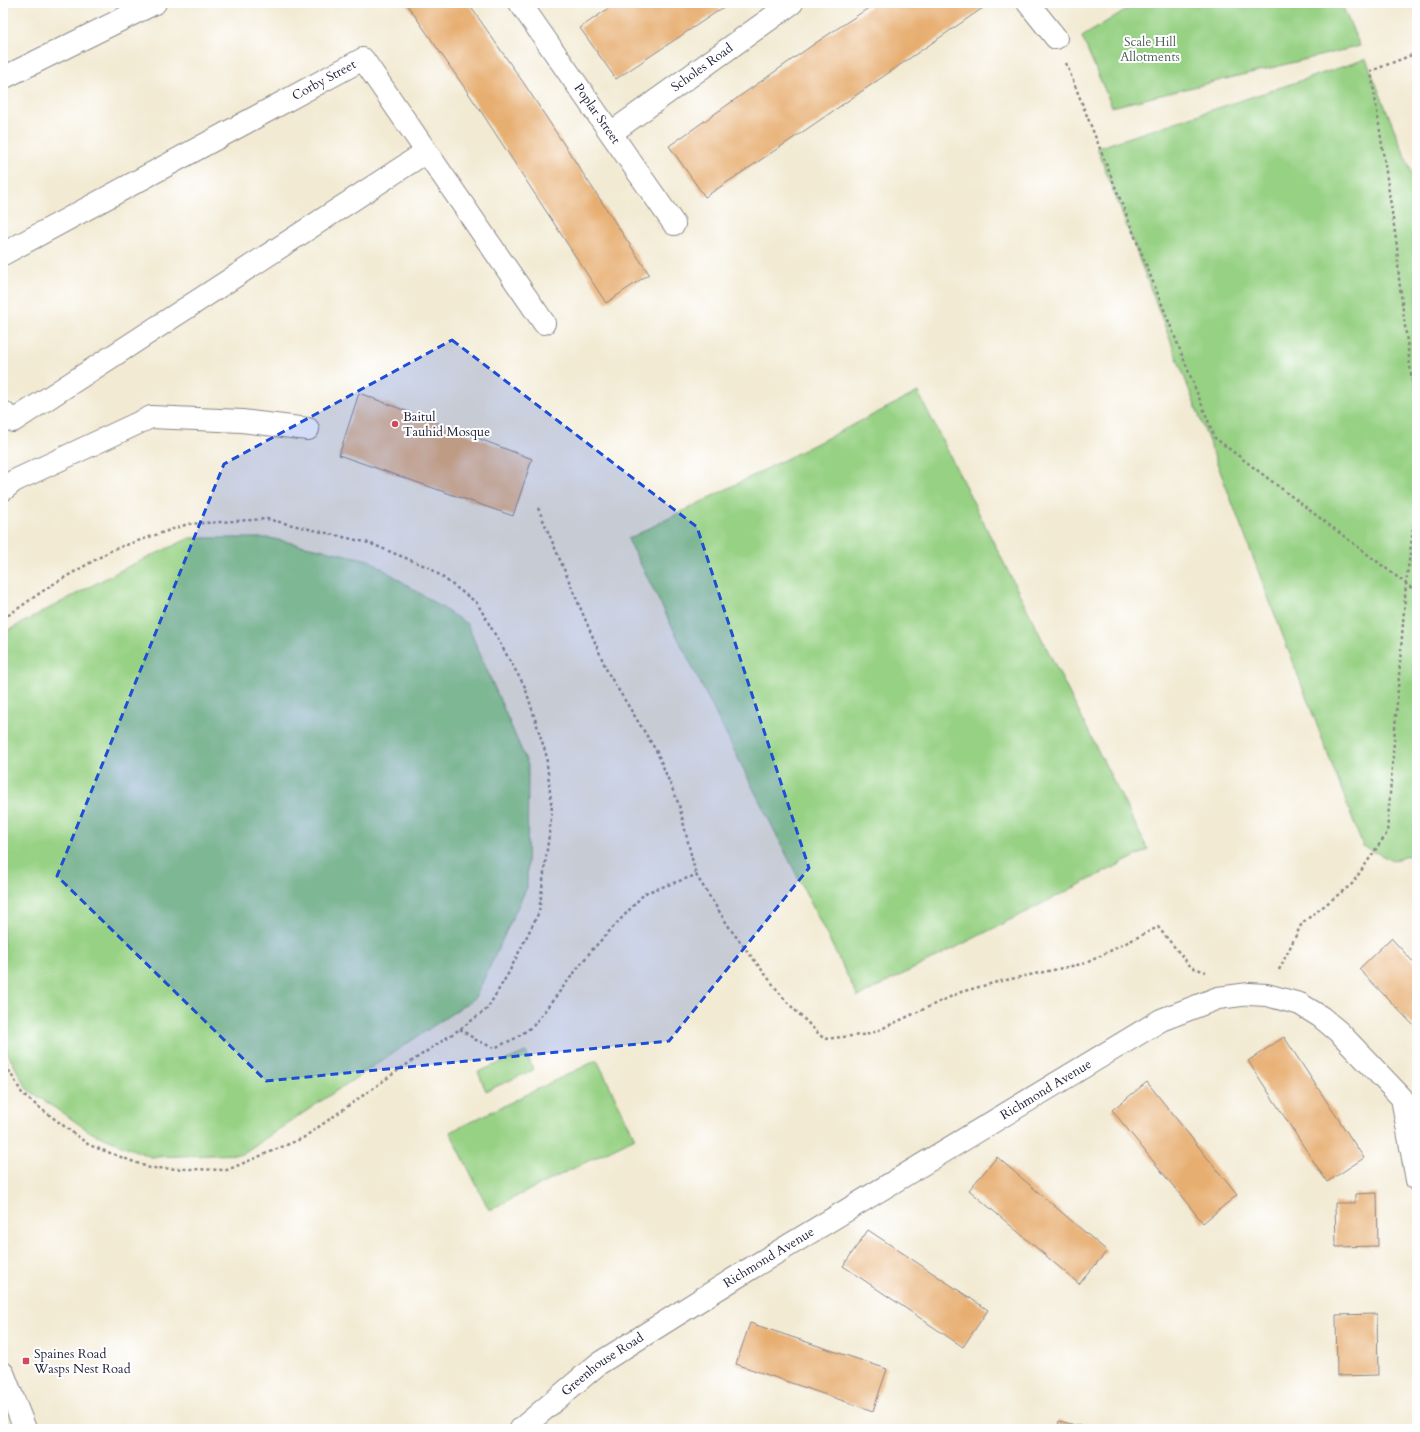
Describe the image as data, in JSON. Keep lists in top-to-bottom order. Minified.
{"streets":{"street":["Scholes Road","Corby Street","Poplar Street","Richmond Avenue","Greenhouse Road"]},"crossings":[["Scholes Road","Poplar Street"],["Richmond Avenue","Greenhouse Road"]],"parks":["Scale Hill Allotments"],"places":{"other":["Baitul Tauhid Mosque"],"transit":["Spaines Road Wasps Nest Road"]}}
